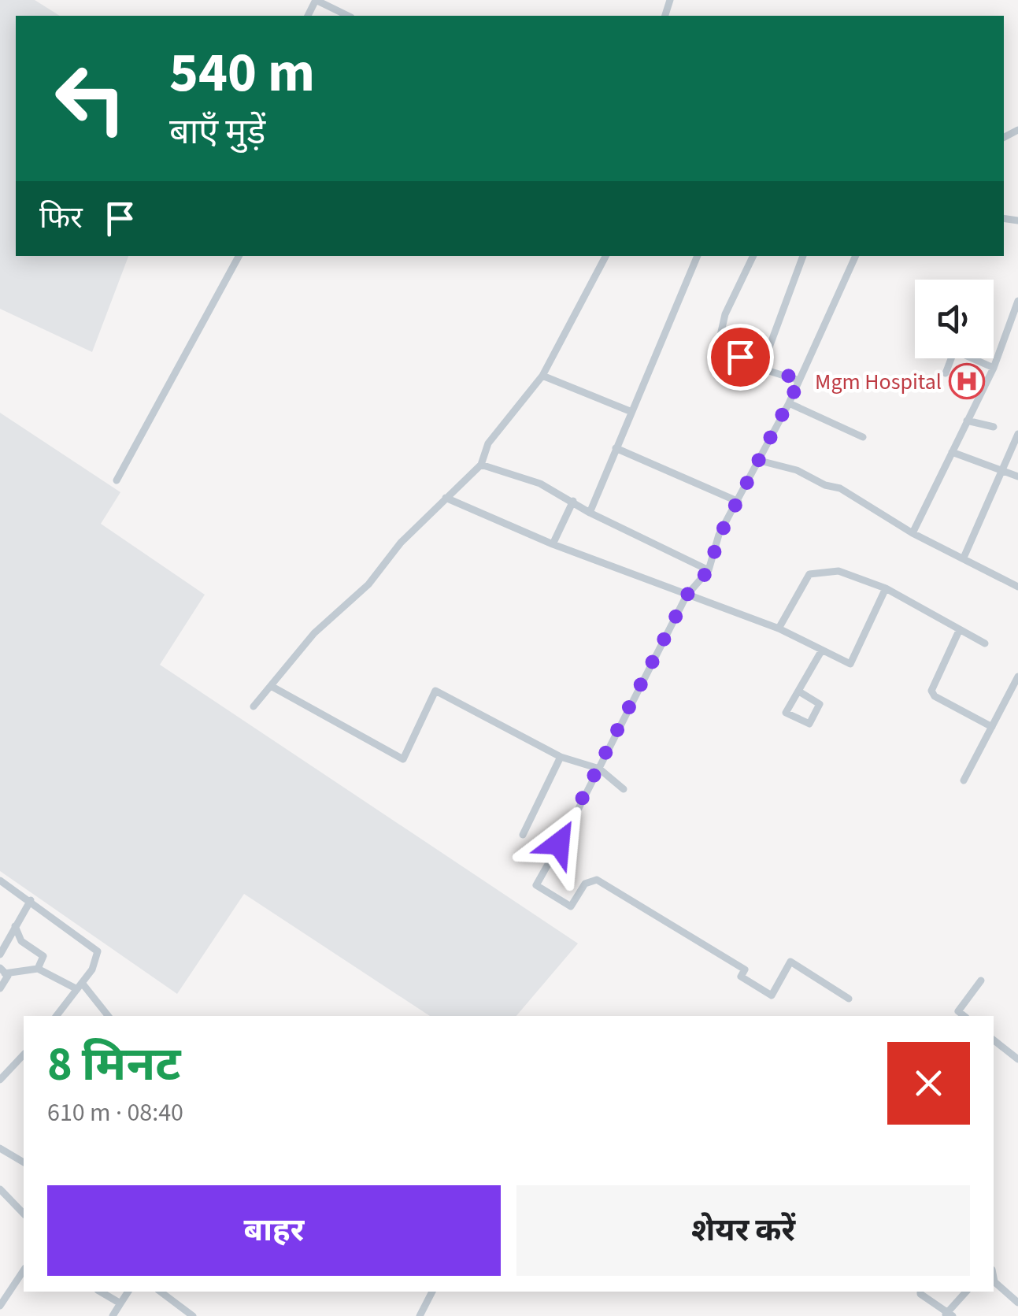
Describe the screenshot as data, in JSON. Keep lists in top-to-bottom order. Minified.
{"places":{"hospital":["Mgm Hospital"]},"page":{"turn":["540 m","बाएँ मुड़ें"],"then":"फिर","heading":["8 मिनट","610 m · 08:40"],"buttons":["बाहर","शेयर करें"]}}
